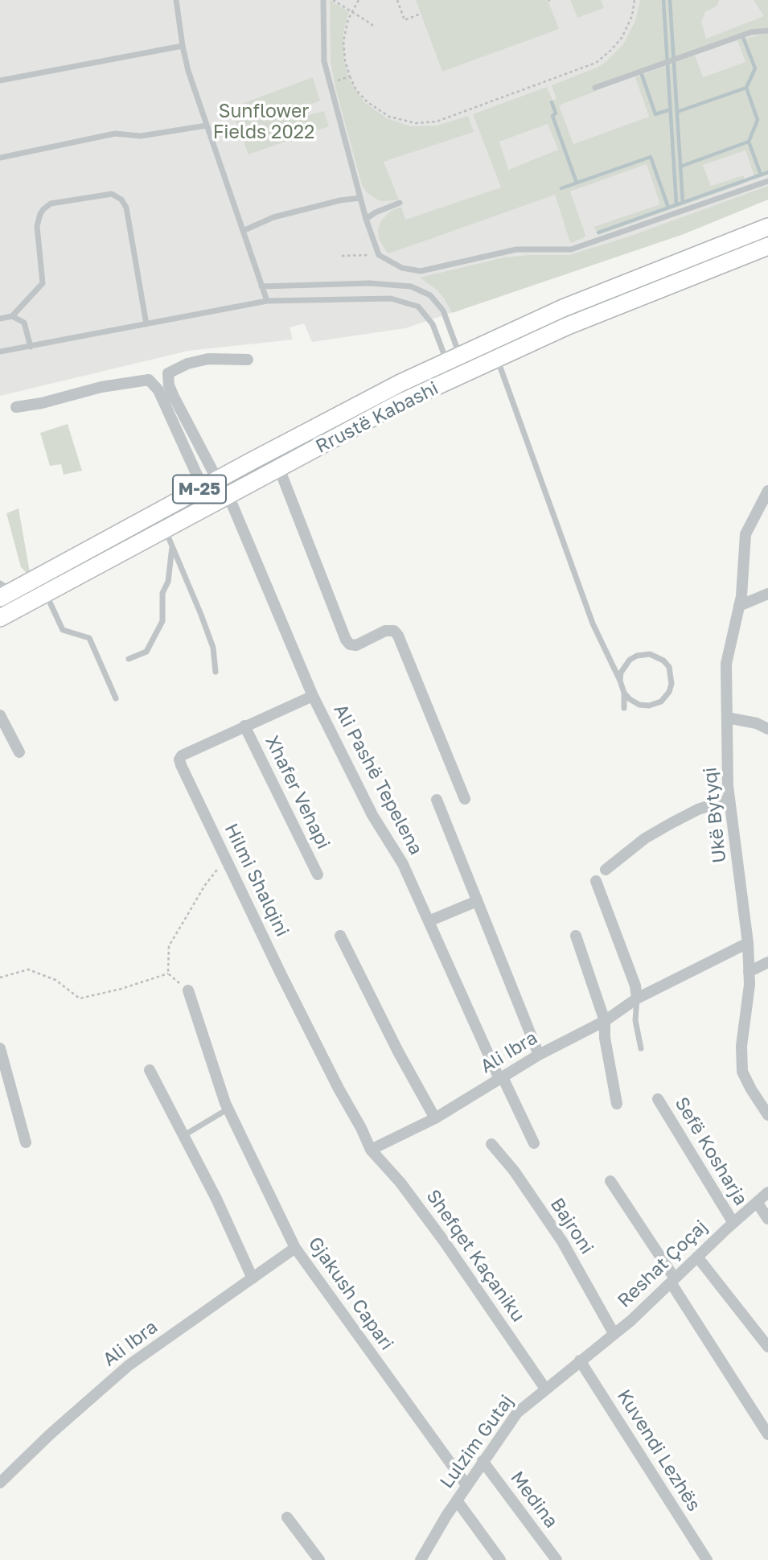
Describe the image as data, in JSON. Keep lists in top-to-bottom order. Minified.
{"streets":{"main road":["Rrustë Kabashi","M-25"],"street":["Ali Pashë Tepelena","Xhafer Vehapi","Ukë Bytyqi","Hilmi Shalqini","Ali Ibra","Sefë Kosharja","Bajroni","Shefqet Kaçaniku","Reshat Çoçaj","Gjakush Capari","Lulzim Gutaj","Kuvendi Lezhës","Medina"]},"crossings":[["Rrustë Kabashi","Ali Pashë Tepelena"],["Ali Pashë Tepelena","Hilmi Shalqini"],["Ali Pashë Tepelena","Ali Ibra"],["Xhafer Vehapi","Hilmi Shalqini"],["Ukë Bytyqi","Ali Ibra"],["Hilmi Shalqini","Ali Ibra"],["Hilmi Shalqini","Shefqet Kaçaniku"],["Ali Ibra","Shefqet Kaçaniku"],["Ali Ibra","Gjakush Capari"],["Sefë Kosharja","Reshat Çoçaj"],["Bajroni","Reshat Çoçaj"],["Shefqet Kaçaniku","Lulzim Gutaj"],["Reshat Çoçaj","Lulzim Gutaj"],["Reshat Çoçaj","Kuvendi Lezhës"],["Gjakush Capari","Lulzim Gutaj"],["Lulzim Gutaj","Kuvendi Lezhës"],["Lulzim Gutaj","Medina"]],"parks":["Sunflower Fields 2022"]}
